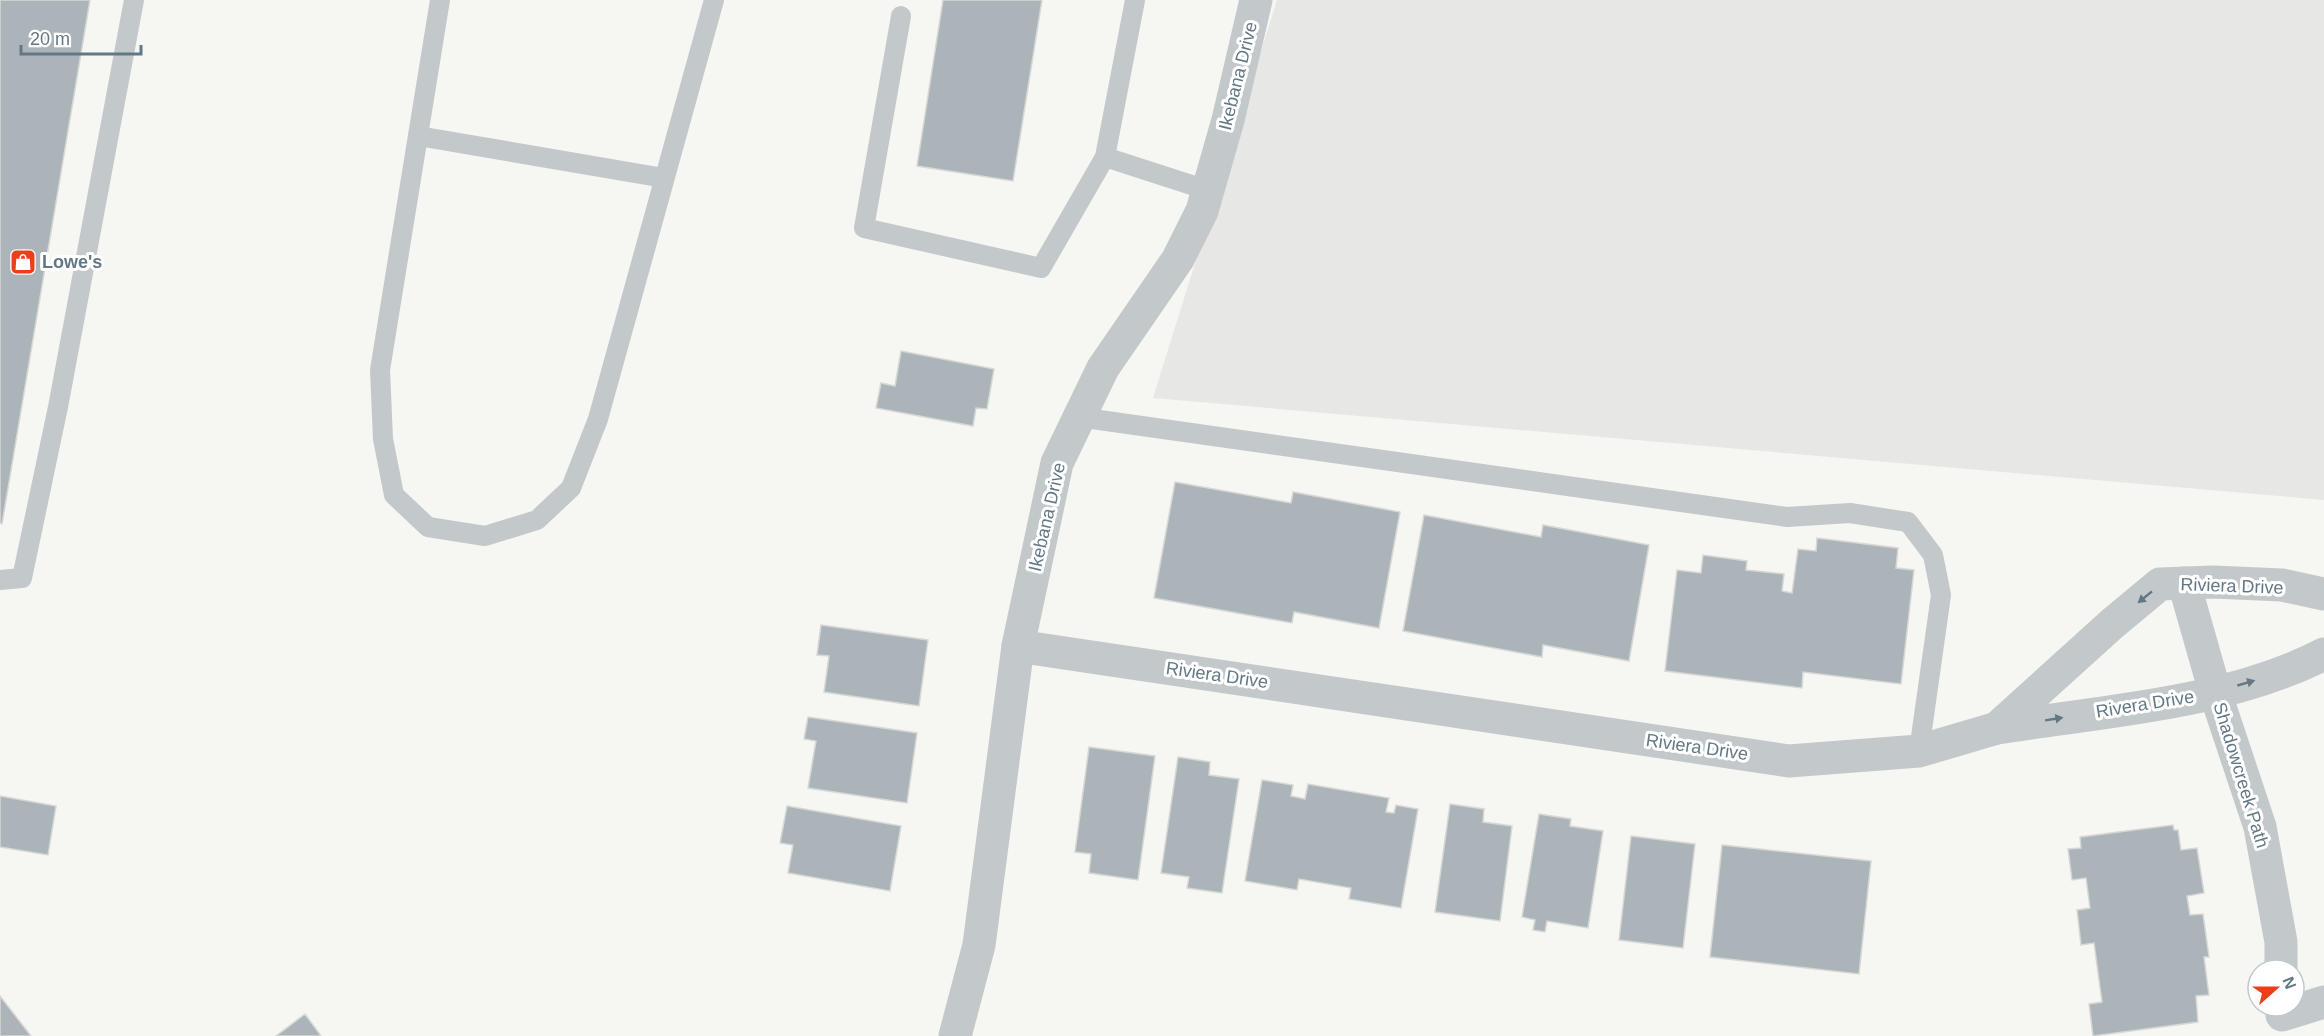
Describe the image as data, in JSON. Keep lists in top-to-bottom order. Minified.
{"streets":{"street":["Ikebana Drive","Riviera Drive","Rivera Drive","Shadowcreek Path"]},"crossings":[["Ikebana Drive","Riviera Drive"],["Riviera Drive","Rivera Drive"],["Riviera Drive","Shadowcreek Path"],["Rivera Drive","Shadowcreek Path"]],"one_way":["Rivera Drive"],"places":{"shop":["Lowe's"]},"scale_bar":"20 m","north":"right"}
